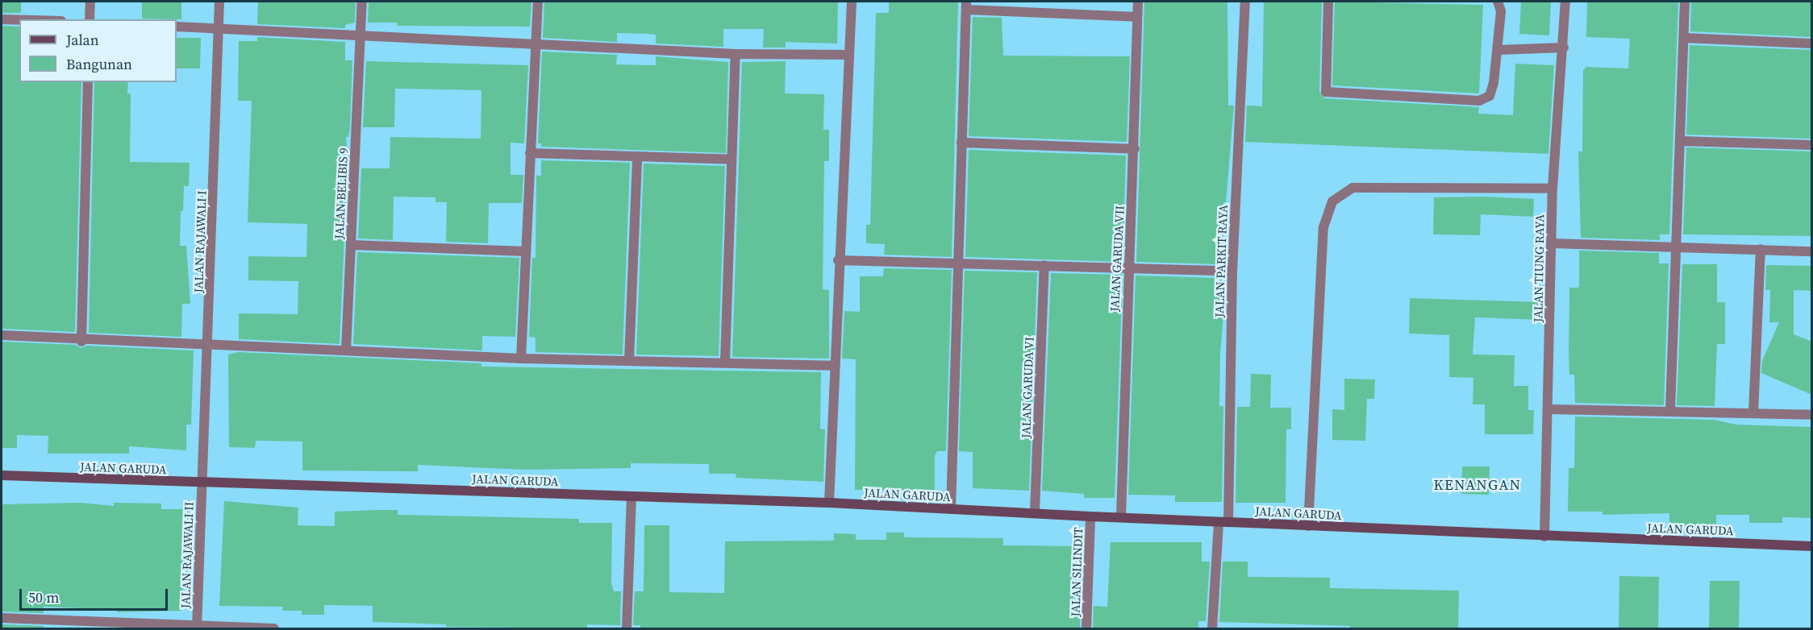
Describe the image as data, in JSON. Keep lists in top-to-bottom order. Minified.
{"streets":{"street":["JALAN BELIBIS 9","JALAN RAJAWALI I","JALAN GARUDA VII","JALAN PARKIT RAYA","JALAN TIUNG RAYA","JALAN GARUDA VI","JALAN GARUDA","JALAN RAJAWALI II","JALAN SILINDIT"]},"crossings":[["JALAN RAJAWALI I","JALAN GARUDA"],["JALAN RAJAWALI I","JALAN RAJAWALI II"],["JALAN GARUDA VII","JALAN GARUDA"],["JALAN PARKIT RAYA","JALAN GARUDA"],["JALAN TIUNG RAYA","JALAN GARUDA"],["JALAN GARUDA VI","JALAN GARUDA"],["JALAN GARUDA","JALAN RAJAWALI II"],["JALAN GARUDA","JALAN SILINDIT"]],"districts":["KENANGAN"],"legend":["Jalan","Bangunan"],"scale_bar":"50 m"}
